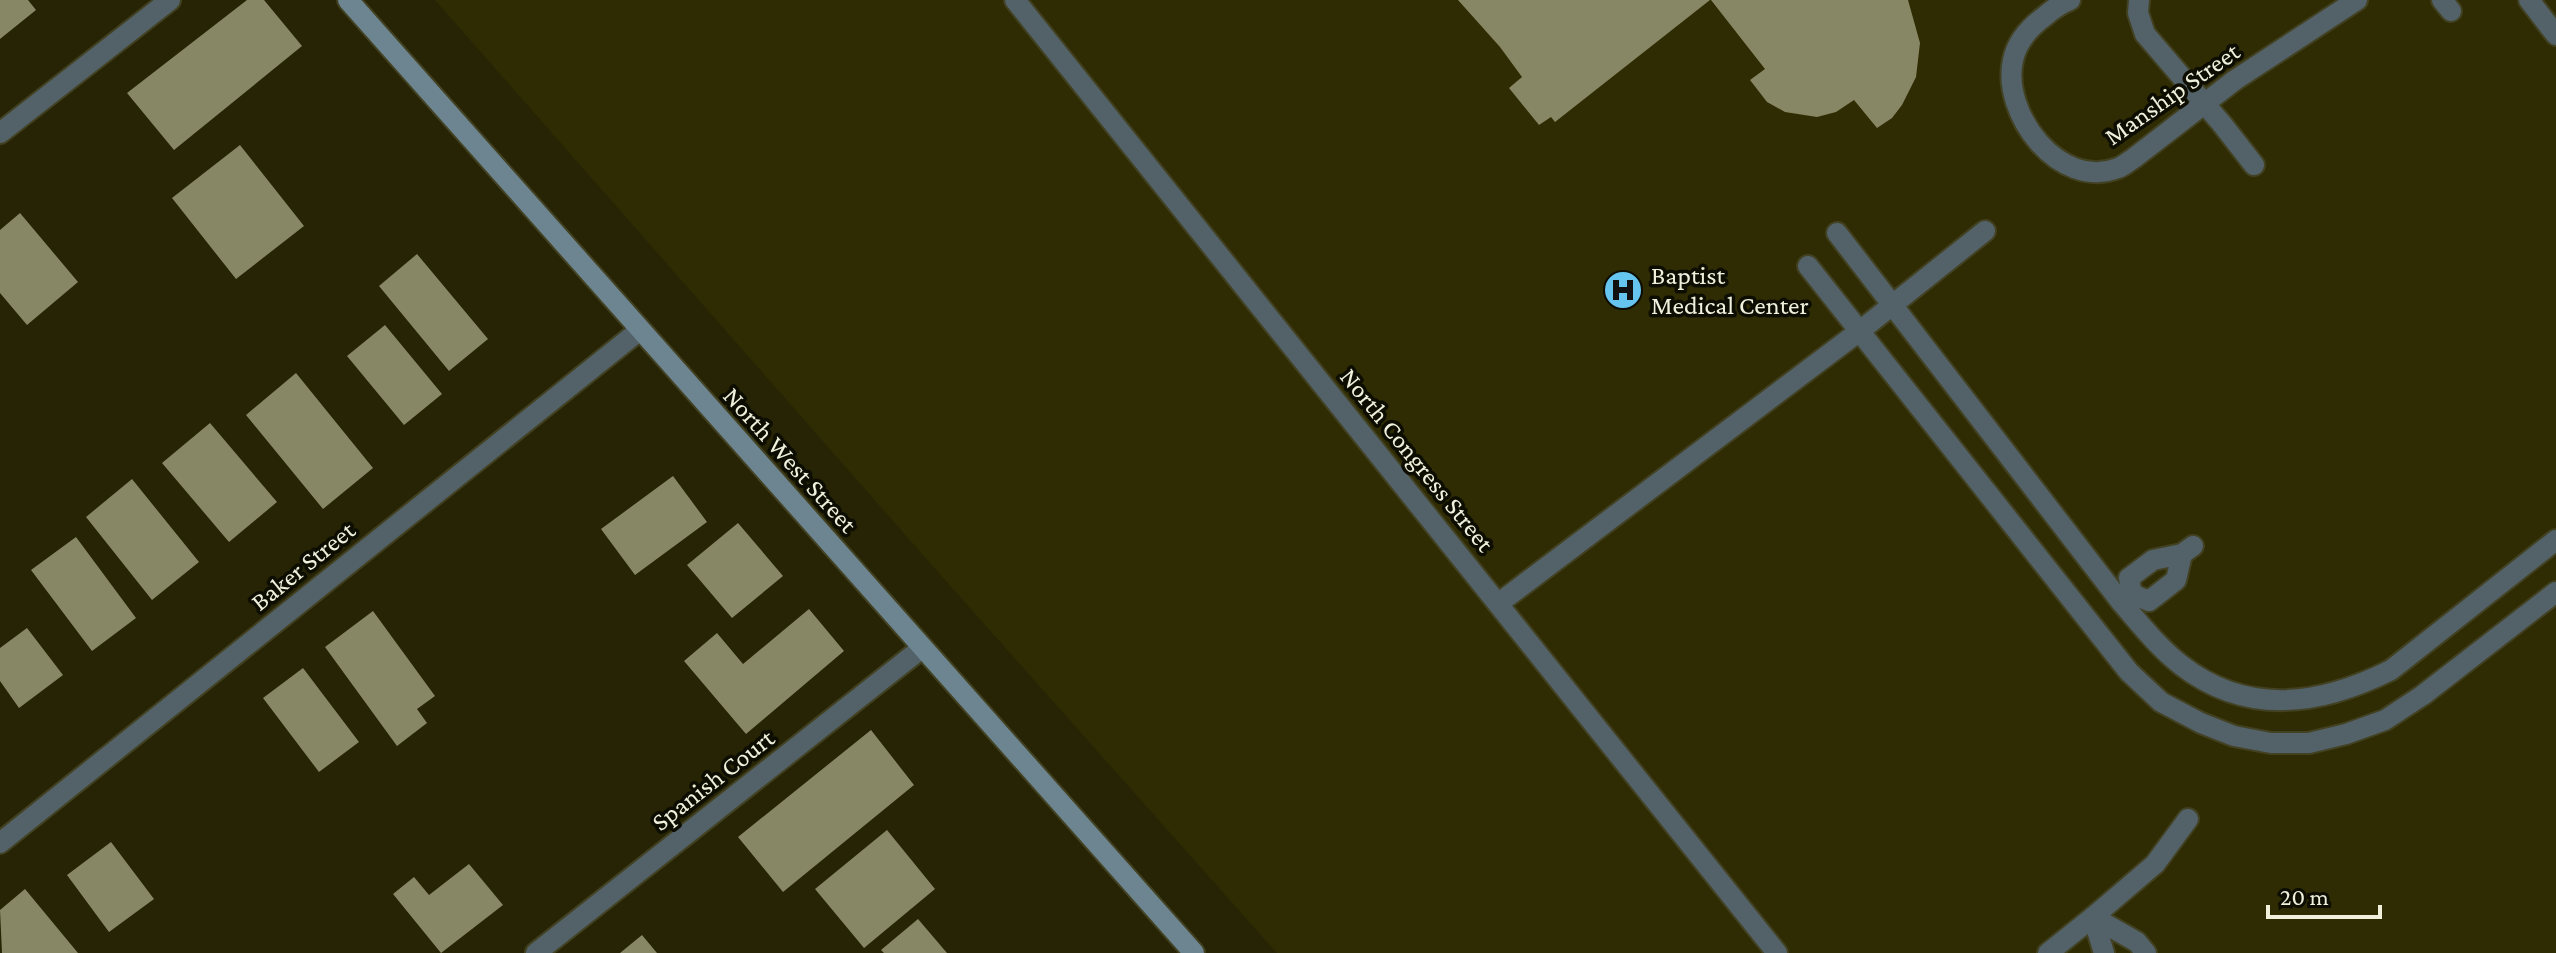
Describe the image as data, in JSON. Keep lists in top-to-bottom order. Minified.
{"streets":{"street":["Manship Street","North West Street","North Congress Street","Baker Street","Spanish Court"]},"crossings":[["North West Street","Baker Street"],["North West Street","Spanish Court"]],"places":{"hospital":["Baptist Medical Center"]},"scale_bar":"20 m"}
